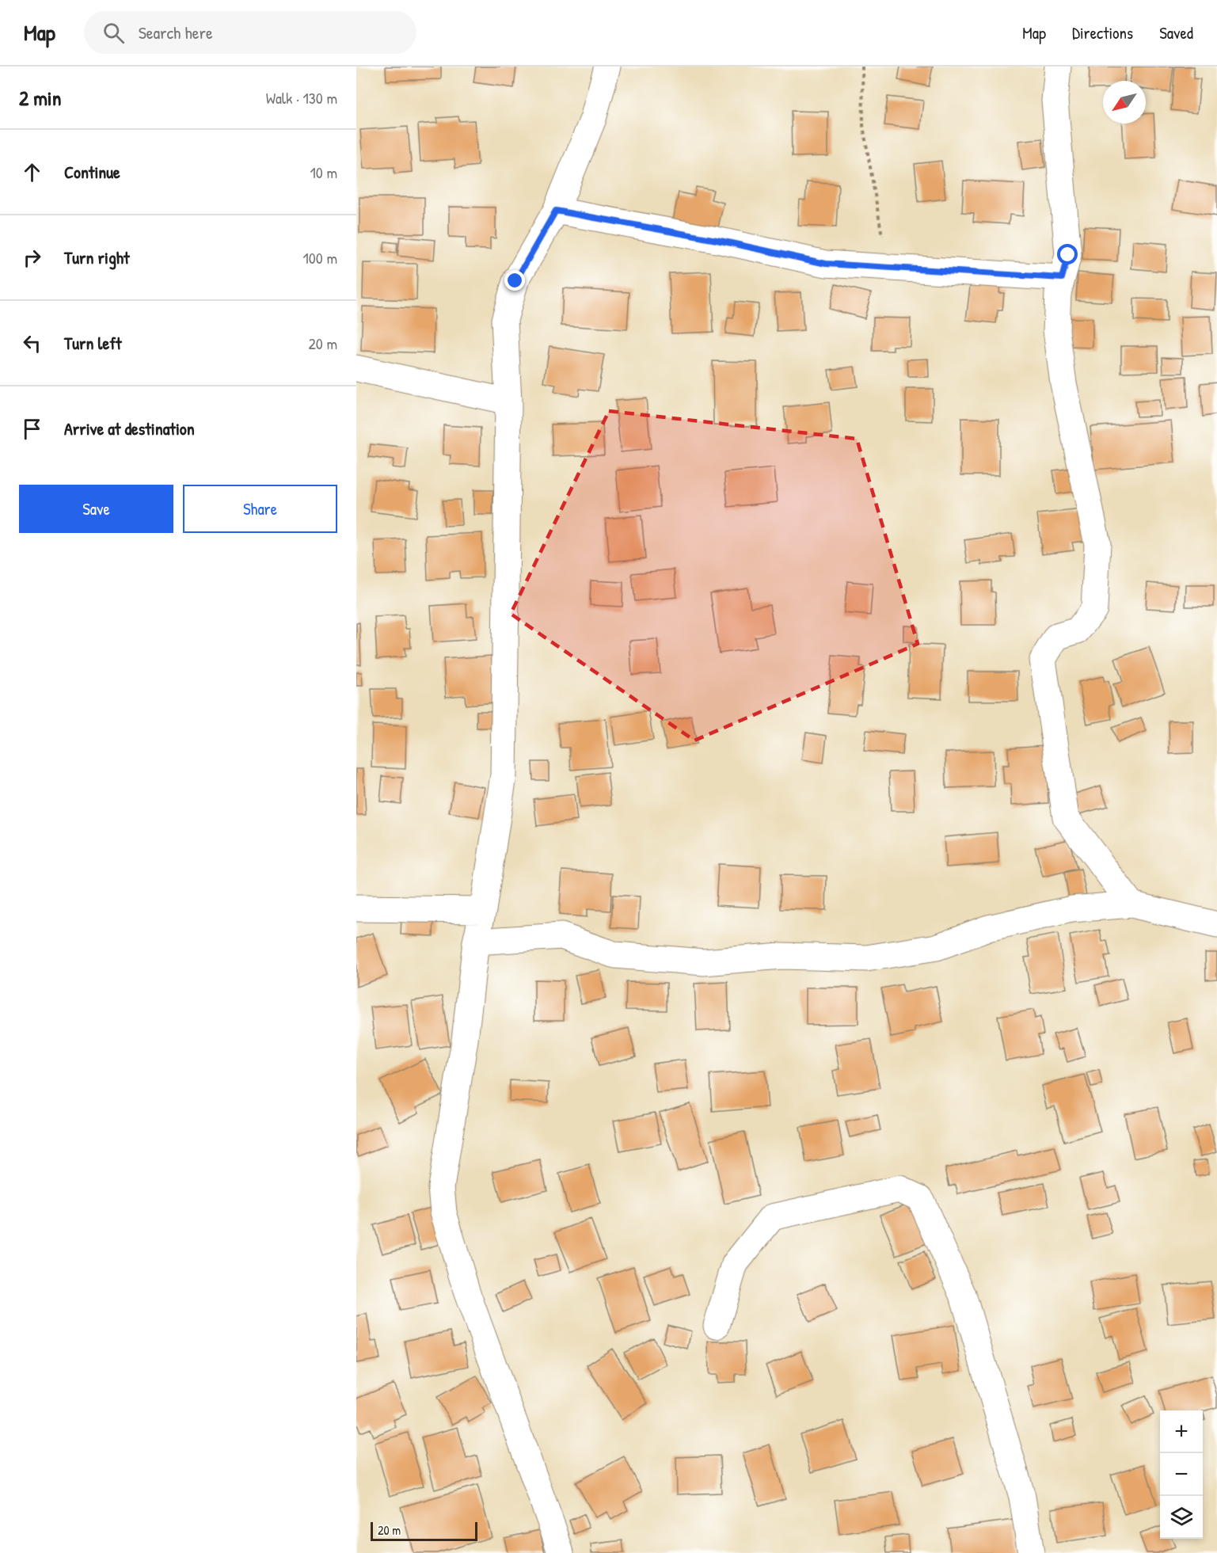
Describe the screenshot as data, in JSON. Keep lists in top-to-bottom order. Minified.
{"scale_bar":"20 m","north":"bottom left","page":{"header":"Map","search":"Search here","nav":["Map","Directions","Saved"],"heading":["2 min","Walk · 130 m"],"list":[["Continue","10 m"],["Turn right","100 m"],["Turn left","20 m"],"Arrive at destination"],"buttons":["Save","Share"],"map_buttons":["+","−"],"scale":"20 m"}}
